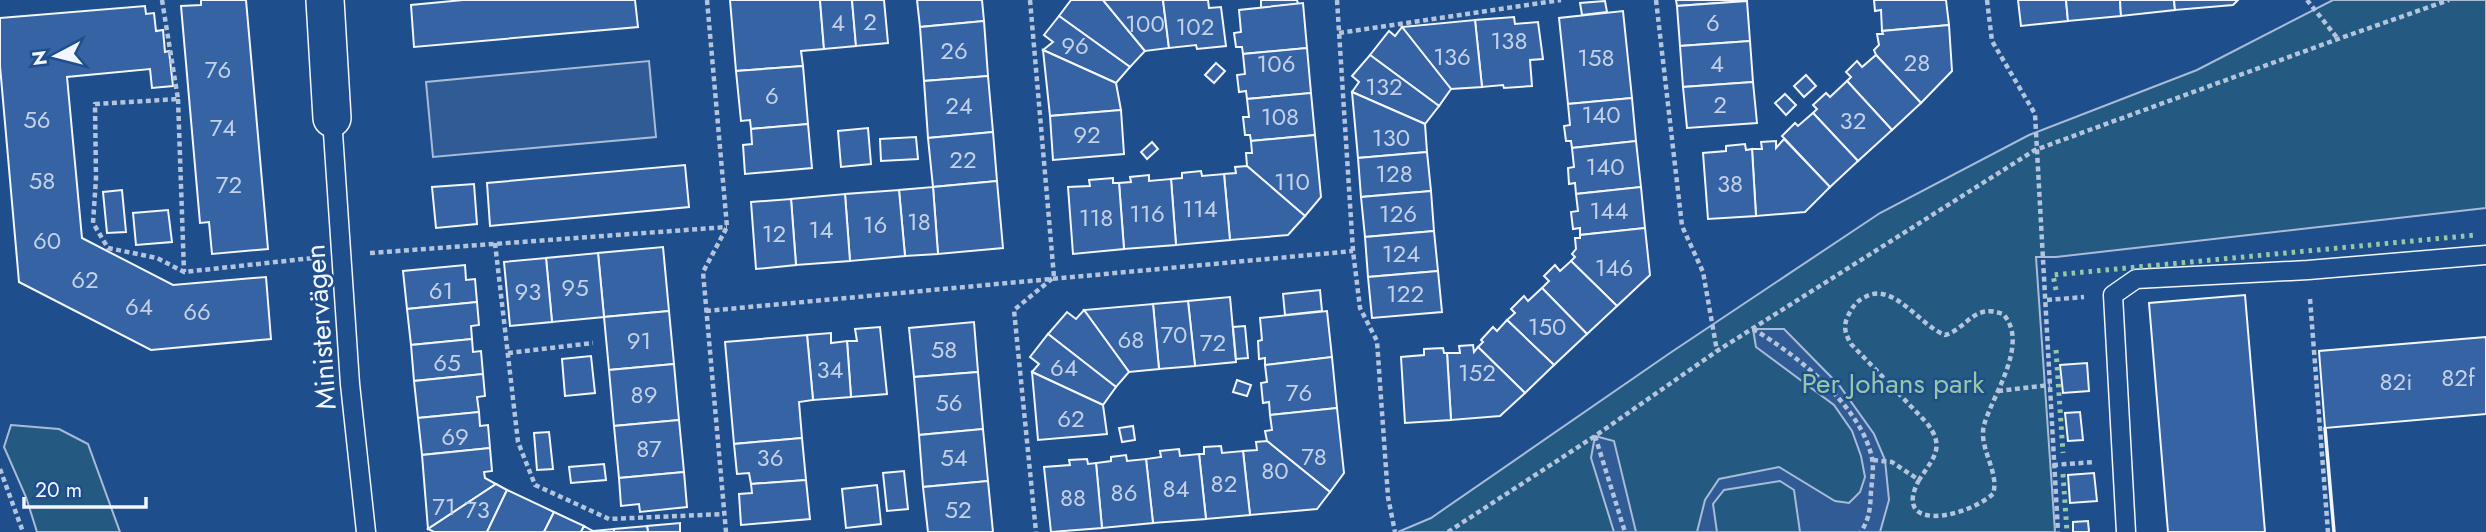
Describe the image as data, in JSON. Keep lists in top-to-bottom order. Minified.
{"streets":{"lane":["Ministervägen"]},"parks":["Per Johans park"],"house_numbers":["2","4","6","100","102","138","96","26","136","158","28","106","4","76","132","6","2","24","140","108","56","32","74","92","130","22","140","128","58","110","38","72","114","144","116","126","118","18","16","14","12","60","124","146","62","95","61","93","122","64","66","150","70","68","91","72","58","65","64","34","152","82f","82i","76","89","56","62","69","87","78","36","54","80","82","84","86","88","71","73","52"],"scale_bar":"20 m","north":"left"}
